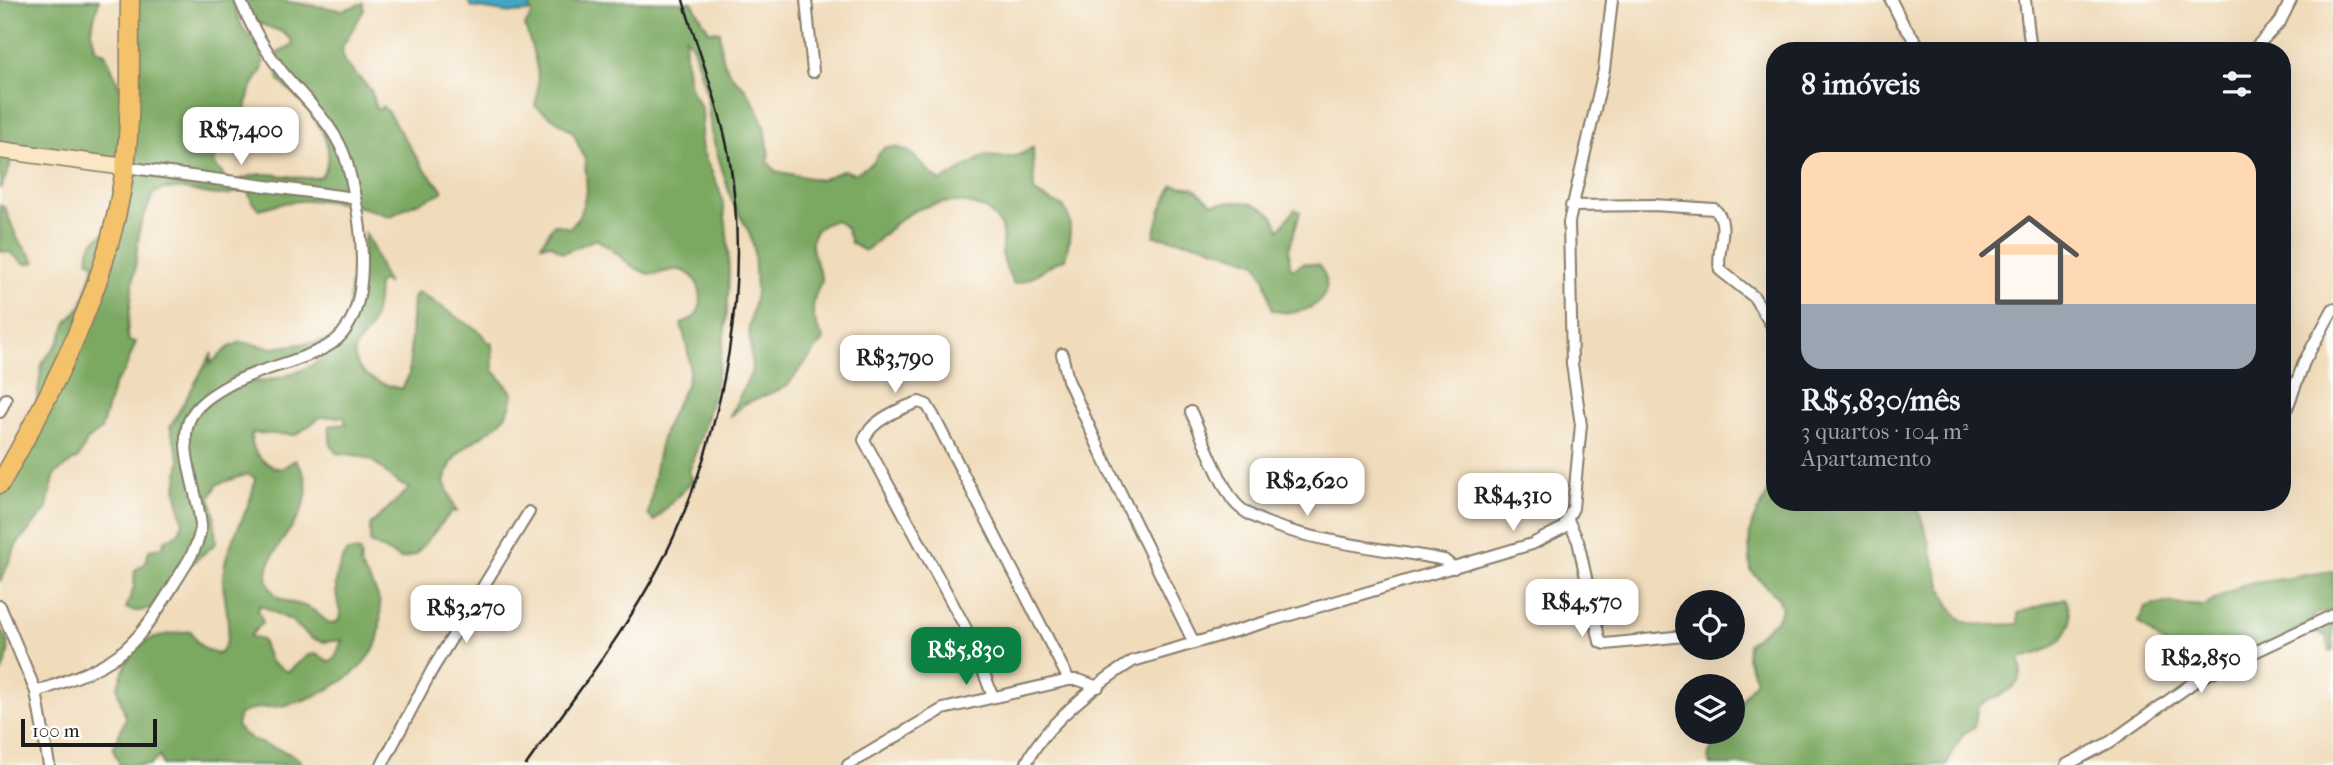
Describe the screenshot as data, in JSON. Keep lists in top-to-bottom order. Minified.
{"scale_bar":"100 m","page":{"heading":"8 imóveis","price":["R$7,400","R$3,790","R$2,620","R$4,310","R$4,570","R$3,270","R$5,830","R$2,850"],"list":[{"name":"R$5,830/mês","note":"3 quartos · 104 m² · Apartamento"}],"scale":"100 m"}}
